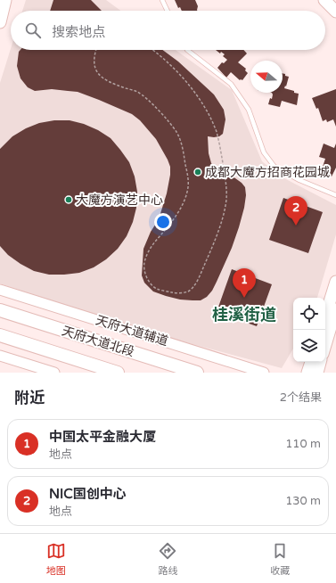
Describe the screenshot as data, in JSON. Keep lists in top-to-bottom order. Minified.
{"streets":{"main road":["天府大道北段"],"street":["天府大道辅道"]},"districts":["桂溪街道"],"places":["成都大魔方招商花园城","大魔方演艺中心"],"north":"left","page":{"search":"搜索地点","pins":["2","1"],"heading":["附近","2个结果"],"list":[{"mark":"1","name":"中国太平金融大厦","note":"地点","value":"110 m"},{"mark":"2","name":"NIC国创中心","note":"地点","value":"130 m"}],"nav":["地图","路线","收藏"]}}
